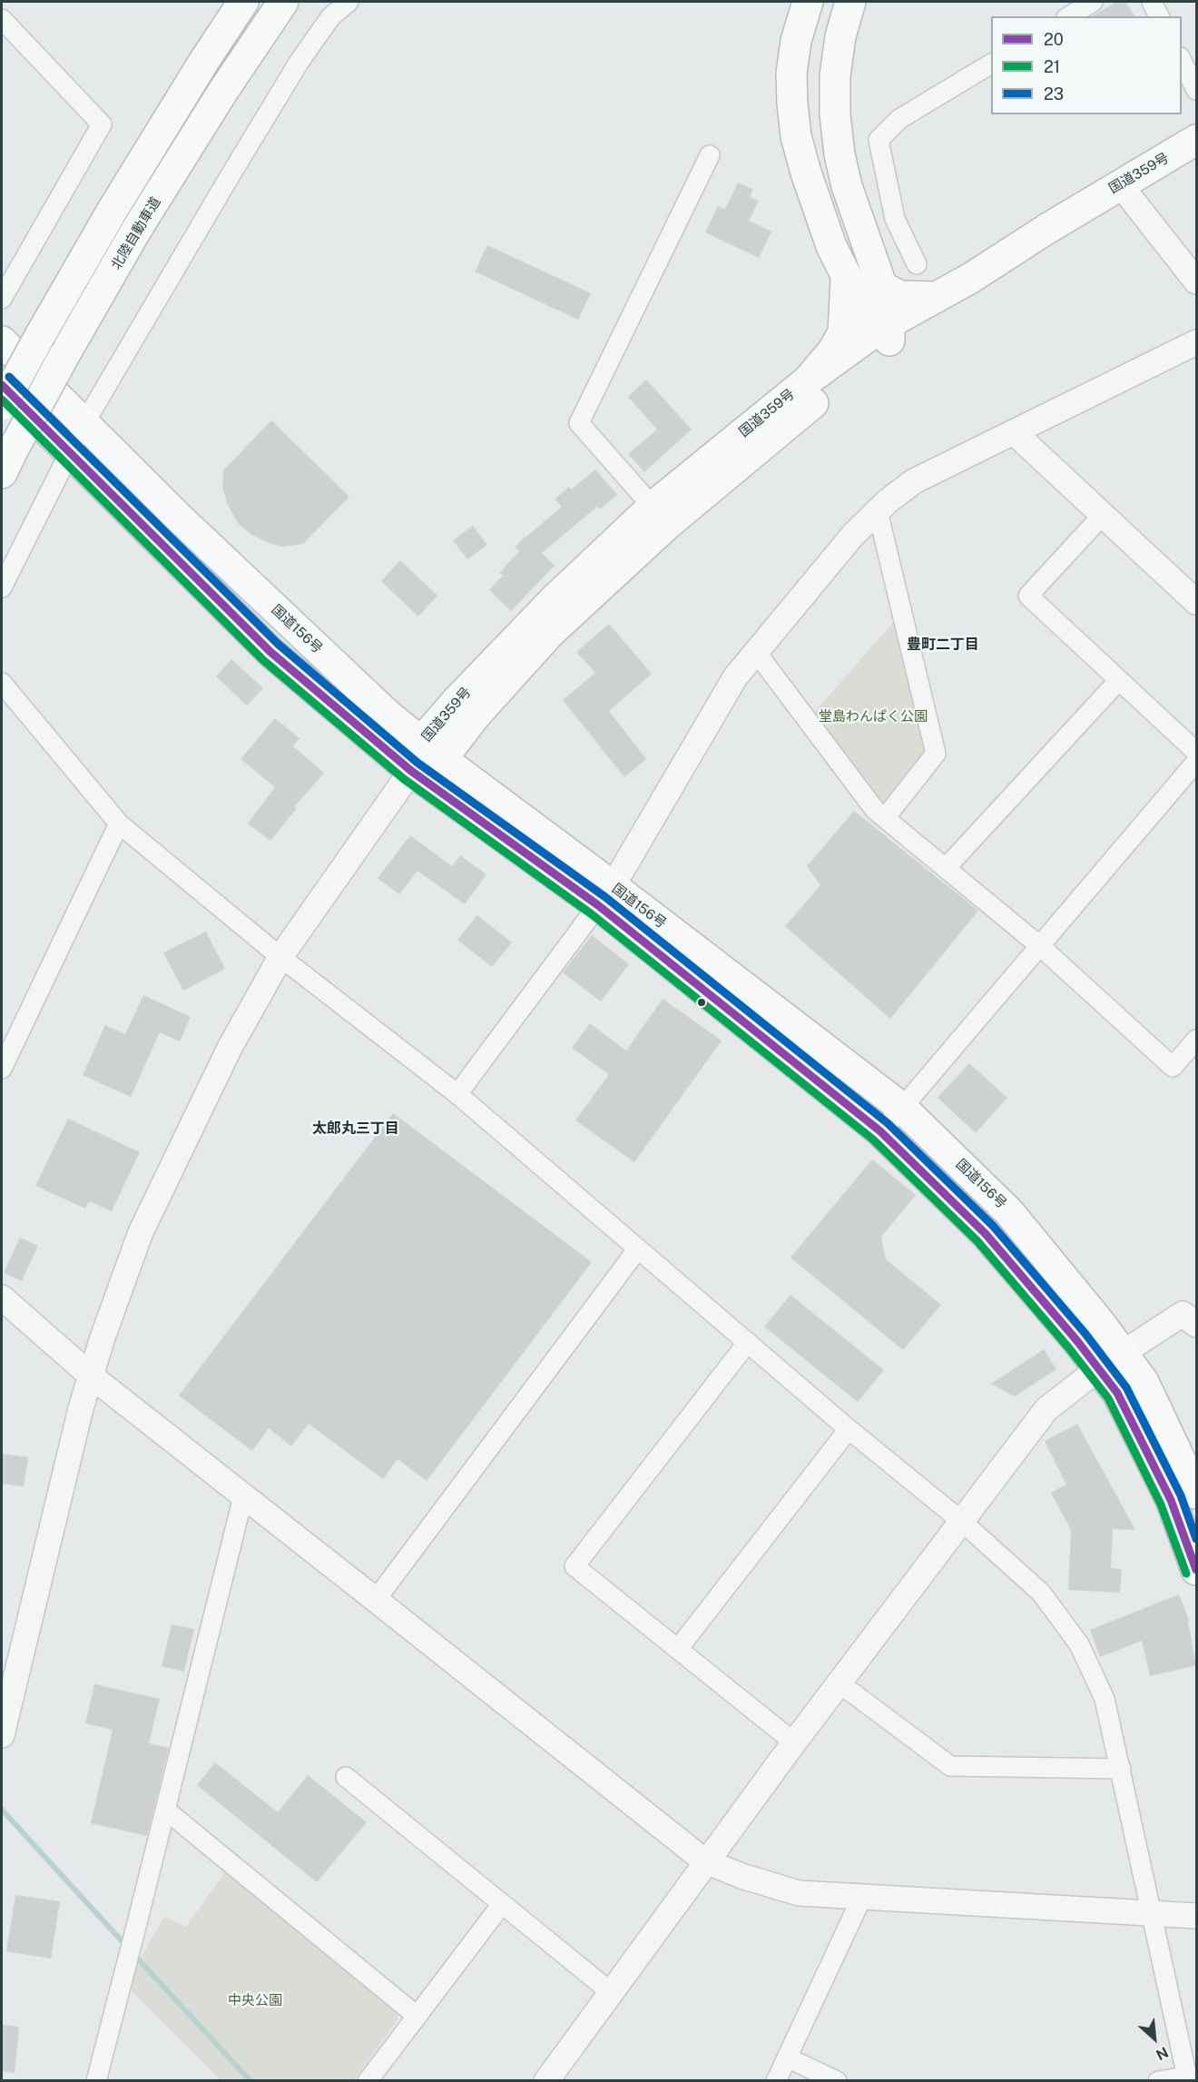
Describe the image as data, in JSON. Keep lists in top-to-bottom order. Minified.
{"streets":{"highway":["国道359号","北陸自動車道","国道156号"]},"crossings":[["国道359号","国道156号"]],"districts":["豊町二丁目","太郎丸三丁目"],"parks":["堂島わんぱく公園","中央公園"],"lines":["transit line 23","transit line 20","transit line 21"],"legend":["20","21","23"],"north":"bottom right"}
